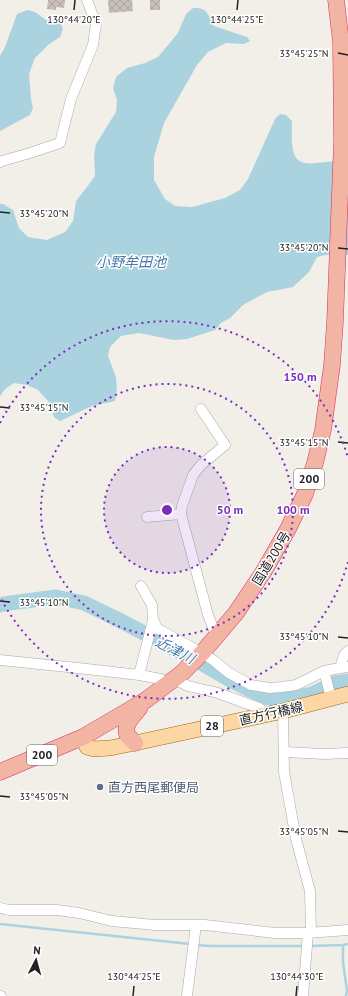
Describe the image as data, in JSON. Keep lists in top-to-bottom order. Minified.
{"streets":{"highway":["200","国道200号"],"main road":["直方行橋線","28"]},"crossings":[["国道200号","直方行橋線"]],"water":["小野牟田池","近津川"],"places":["直方西尾郵便局"],"north":"top","coordinates":["130°44'20\"E","130°44'25\"E","33°45'25\"N","33°45'20\"N","33°45'15\"N","33°45'10\"N","33°45'05\"N","130°44'30\"E"],"rings":["150 m","50 m","100 m"]}
